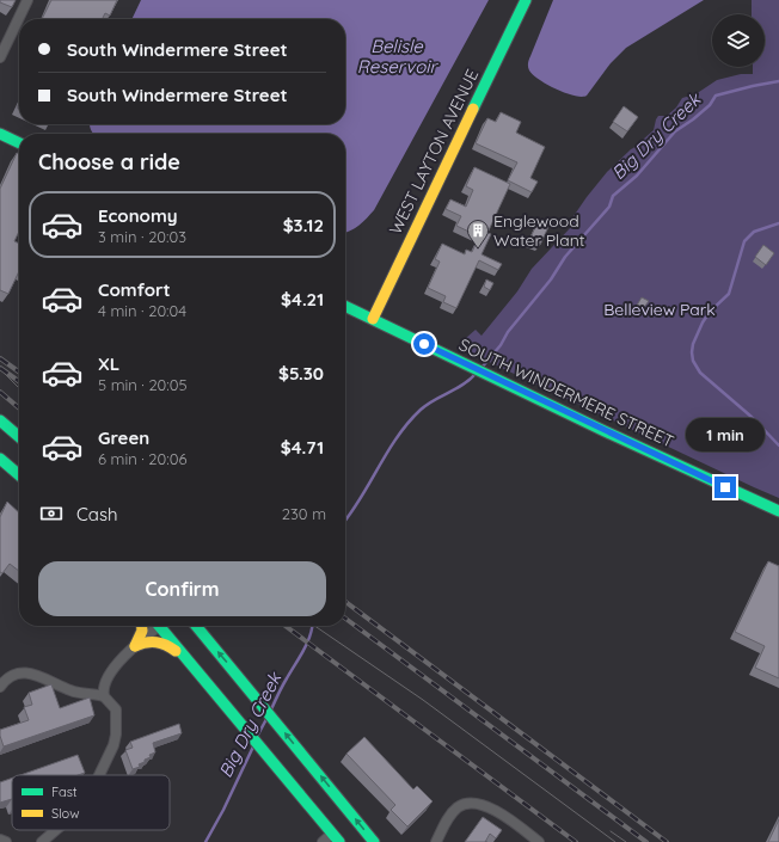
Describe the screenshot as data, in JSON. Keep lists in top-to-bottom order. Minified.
{"streets":{"main road":["WEST LAYTON AVENUE","SOUTH WINDERMERE STREET"]},"crossings":[["WEST LAYTON AVENUE","SOUTH WINDERMERE STREET"]],"water":["Belisle Reservoir","Big Dry Creek"],"parks":["Belleview Park"],"places":{"building":["Englewood Water Plant"]},"legend":["Fast","Slow"],"page":{"banner":["South Windermere Street","South Windermere Street"],"heading":"Choose a ride","list":[{"name":"Economy","note":"3 min · 20:03","value":"$3.12"},{"name":"Comfort","note":"4 min · 20:04","value":"$4.21"},{"name":"XL","note":"5 min · 20:05","value":"$5.30"},{"name":"Green","note":"6 min · 20:06","value":"$4.71"}],"bubble":"1 min","pay":["Cash","230 m"],"buttons":"Confirm"}}
